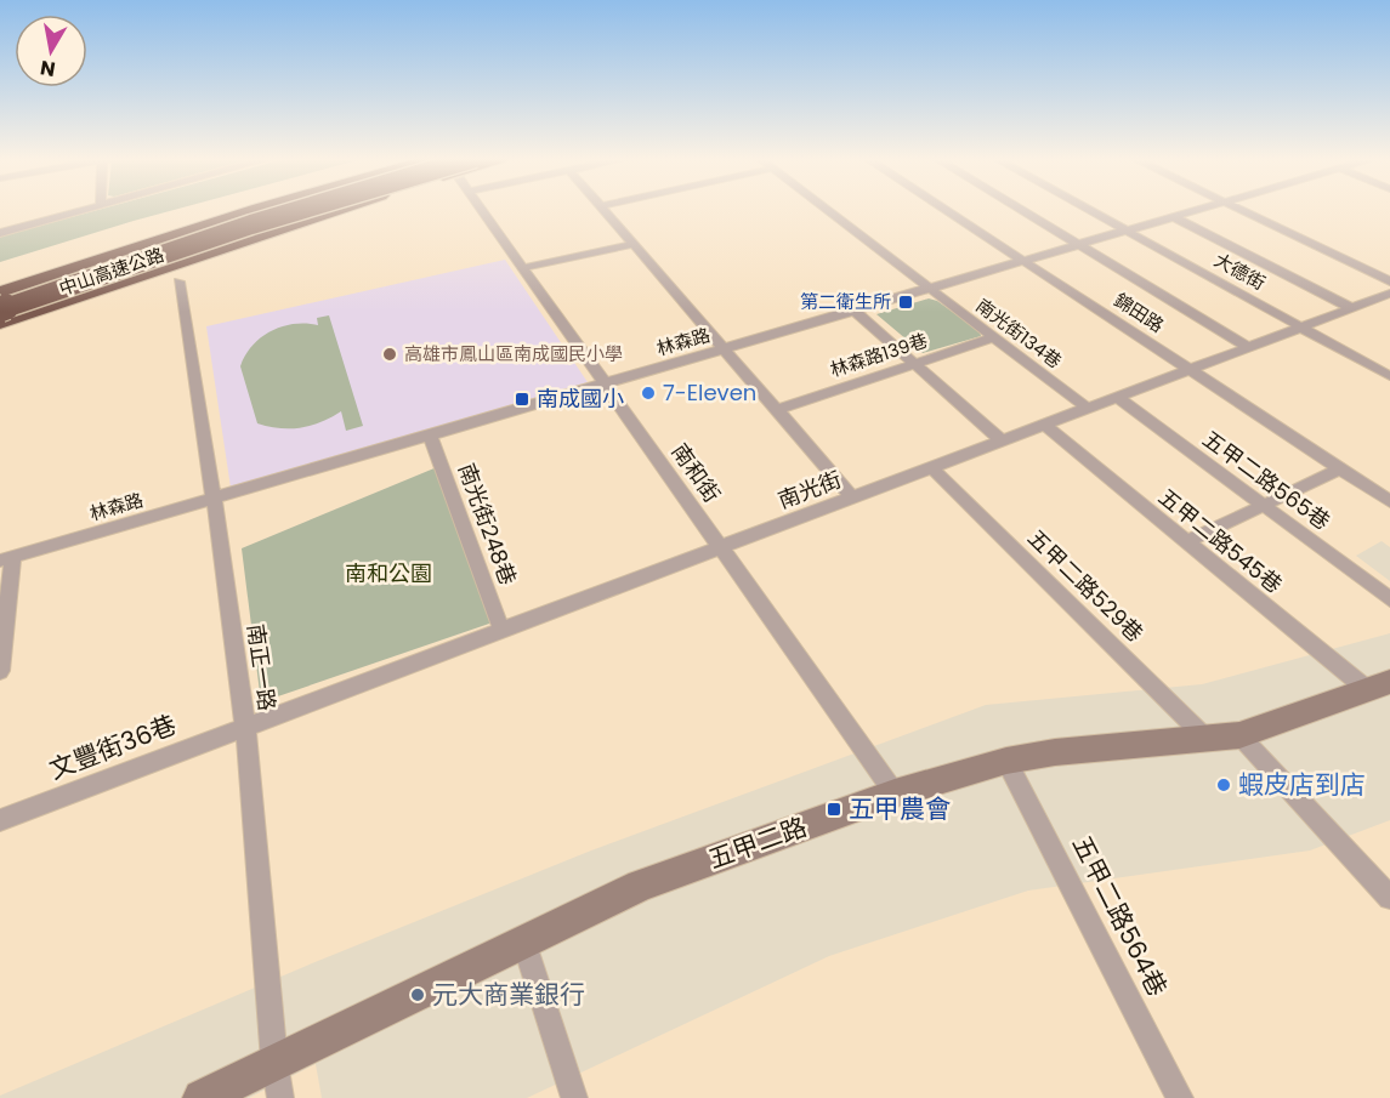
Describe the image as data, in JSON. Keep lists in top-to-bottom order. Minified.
{"streets":{"highway":["中山高速公路"],"main road":["五甲二路"],"street":["大德街","錦田路","南光街134巷","林森路","林森路139巷","南和街","五甲二路565巷","南光街","南光街248巷","五甲二路545巷","五甲二路529巷","南正一路","文豐街36巷","五甲二路564巷"]},"crossings":[["大德街","林森路"],["大德街","南光街"],["錦田路","林森路"],["錦田路","南光街"],["南光街134巷","林森路"],["南光街134巷","林森路139巷"],["南光街134巷","南光街"],["林森路","南和街"],["林森路","南光街248巷"],["林森路","南正一路"],["南和街","南光街"],["南和街","五甲二路"],["五甲二路565巷","南光街"],["南光街","南光街248巷"],["南光街","五甲二路545巷"],["南光街","五甲二路529巷"],["南光街","南正一路"],["南光街","文豐街36巷"],["五甲二路545巷","五甲二路"],["五甲二路529巷","五甲二路"],["南正一路","文豐街36巷"],["南正一路","五甲二路"],["五甲二路","五甲二路564巷"]],"parks":["南和公園"],"places":{"transit":["第二衛生所","南成國小","五甲農會"],"other":["高雄市鳳山區南成國民小學","7-Eleven","蝦皮店到店","元大商業銀行"]},"north":"bottom"}
